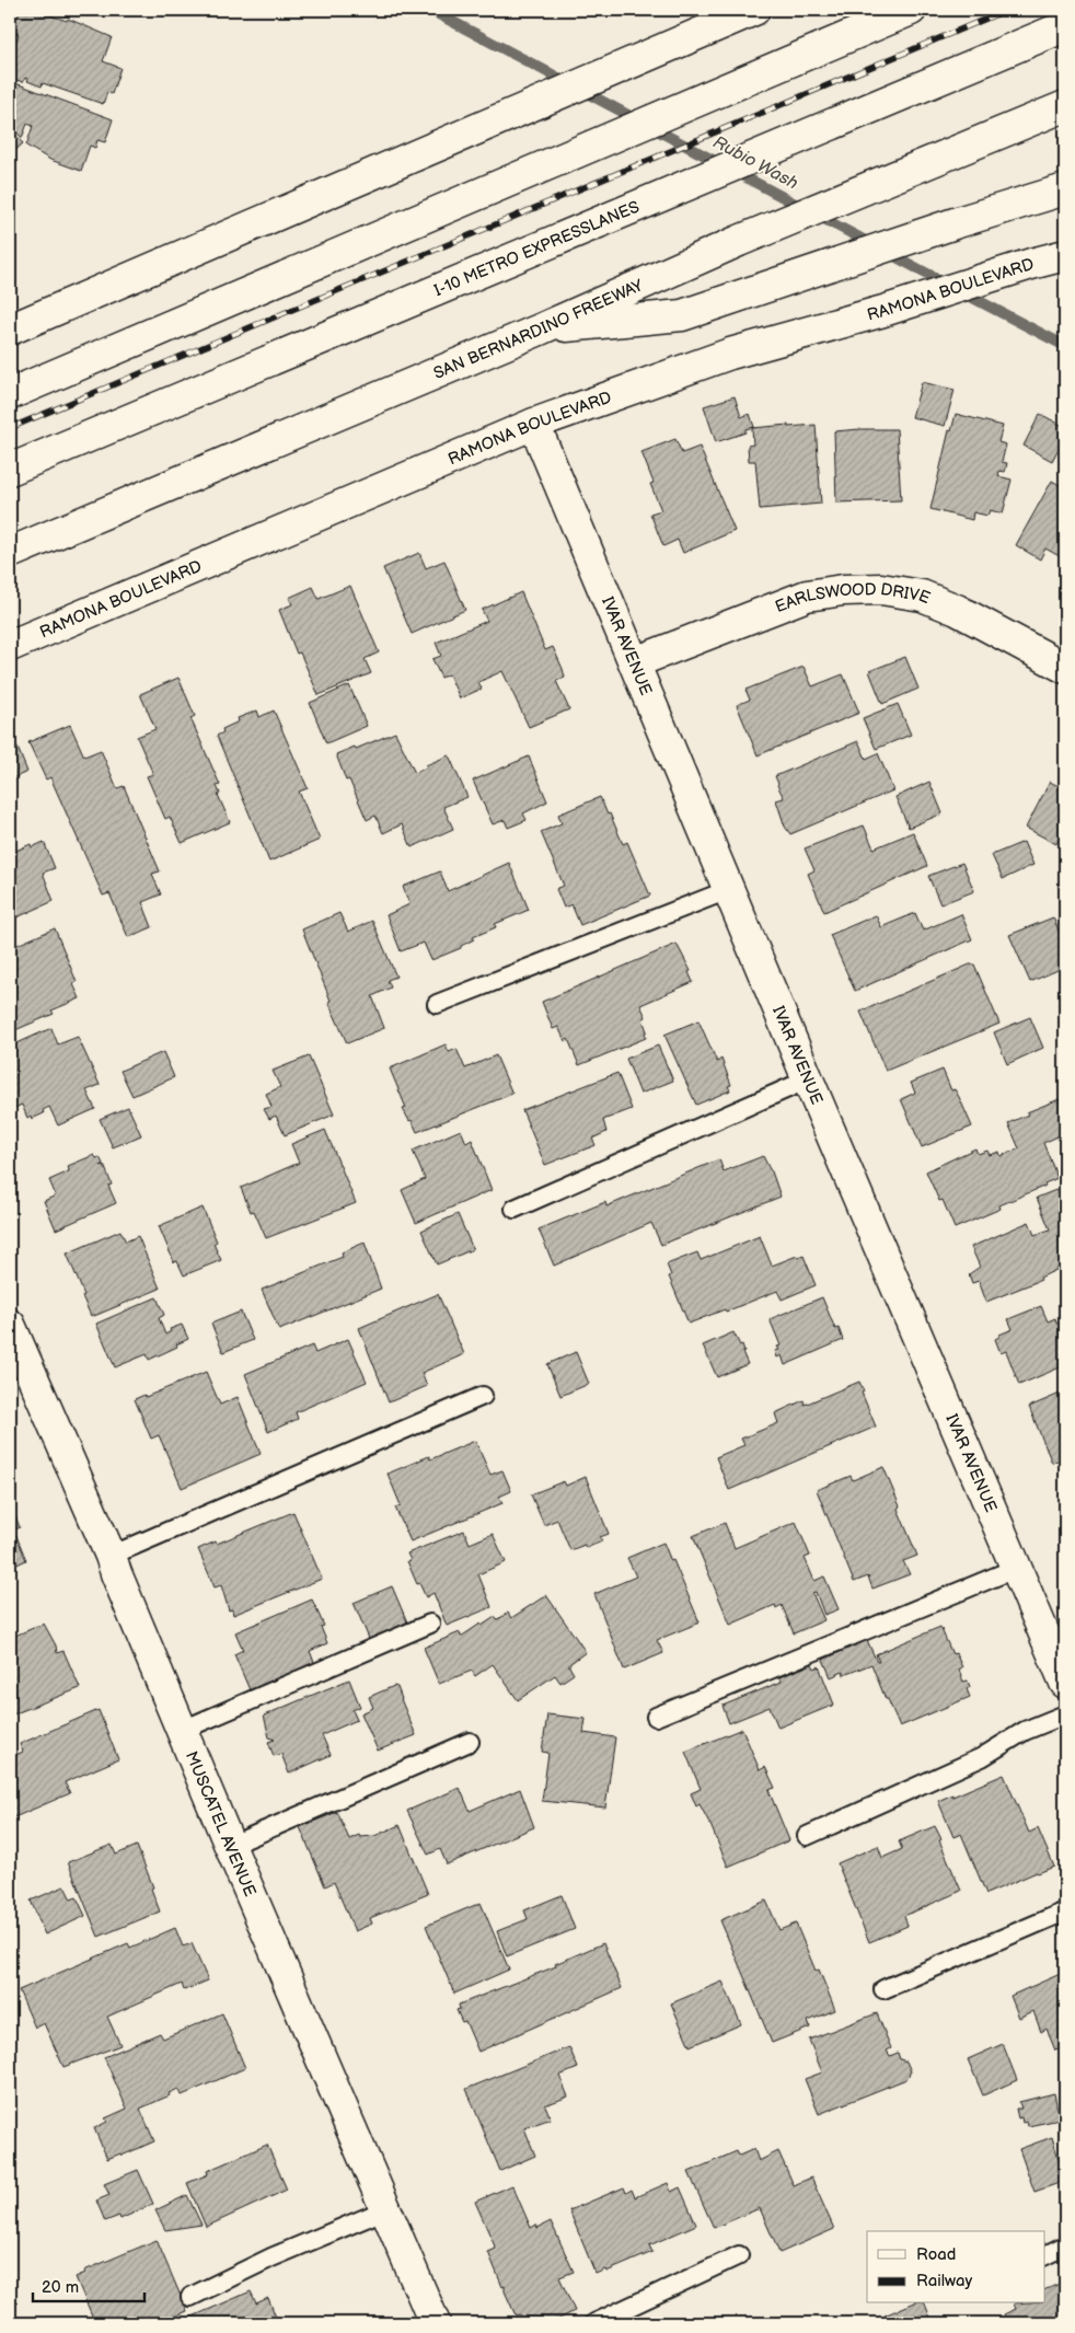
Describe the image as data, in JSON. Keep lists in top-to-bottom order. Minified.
{"streets":{"main road":["I-10 METRO EXPRESSLANES","RAMONA BOULEVARD","SAN BERNARDINO FREEWAY","EARLSWOOD DRIVE","IVAR AVENUE","MUSCATEL AVENUE"]},"crossings":[["RAMONA BOULEVARD","IVAR AVENUE"],["EARLSWOOD DRIVE","IVAR AVENUE"]],"water":["Rubio Wash"],"legend":["Road","Railway"],"scale_bar":"20 m"}
